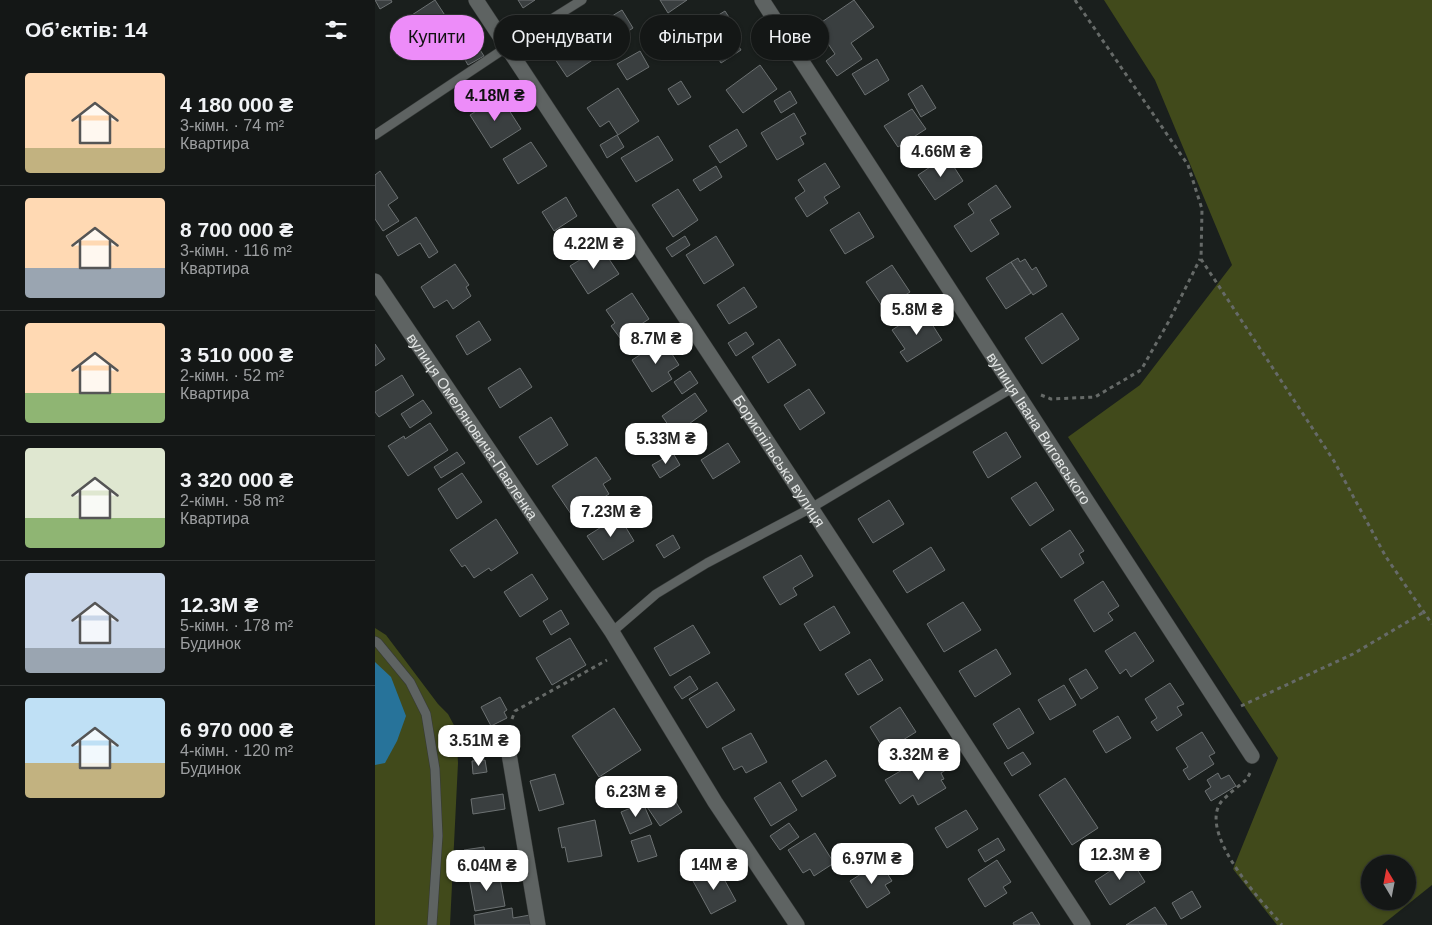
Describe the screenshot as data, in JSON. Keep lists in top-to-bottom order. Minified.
{"streets":{"street":["вулиця Омеляновича-Павленка","вулиця Івана Виговського","Бориспільська вулиця"]},"north":"top","page":{"heading":"Об’єктів: 14","chip":["Купити","Орендувати","Фільтри","Нове"],"list":[{"name":"4 180 000 ₴","note":"3-кімн. · 74 m² · Квартира"},{"name":"8 700 000 ₴","note":"3-кімн. · 116 m² · Квартира"},{"name":"3 510 000 ₴","note":"2-кімн. · 52 m² · Квартира"},{"name":"3 320 000 ₴","note":"2-кімн. · 58 m² · Квартира"},{"name":"12.3M ₴","note":"5-кімн. · 178 m² · Будинок"},{"name":"6 970 000 ₴","note":"4-кімн. · 120 m² · Будинок"}],"price":["4.18M ₴","4.66M ₴","4.22M ₴","5.8M ₴","8.7M ₴","5.33M ₴","7.23M ₴","3.51M ₴","3.32M ₴","6.23M ₴","12.3M ₴","6.97M ₴","14M ₴","6.04M ₴"]}}
